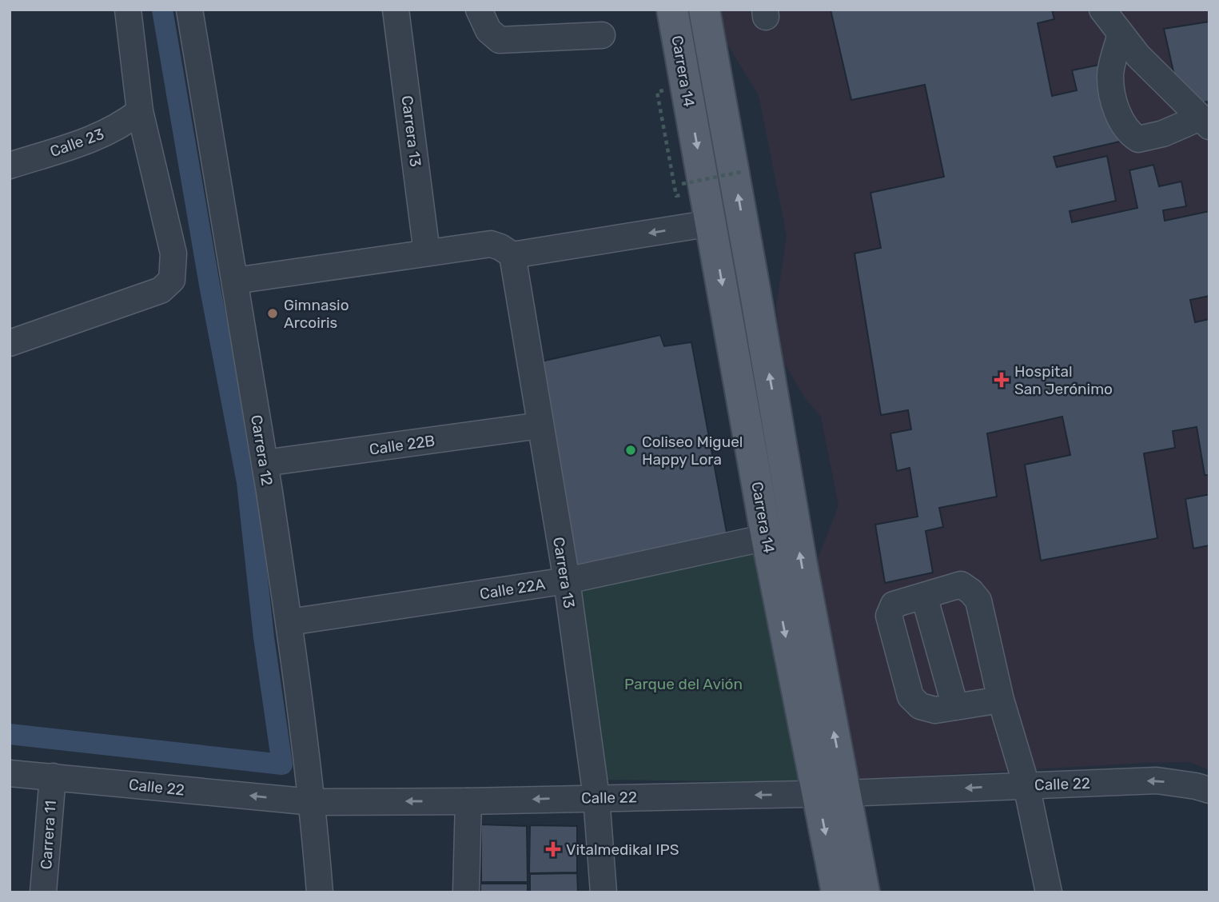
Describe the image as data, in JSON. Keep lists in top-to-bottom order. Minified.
{"streets":{"main road":["Carrera 14"],"street":["Carrera 13","Calle 23","Calle 22B","Carrera 12","Calle 22A","Calle 22","Carrera 11"]},"crossings":[["Carrera 14","Calle 22A"],["Carrera 14","Calle 22"],["Carrera 13","Calle 22B"],["Carrera 13","Calle 22A"],["Carrera 13","Calle 22"],["Calle 22B","Carrera 12"],["Carrera 12","Calle 22A"],["Carrera 12","Calle 22"],["Calle 22","Carrera 11"]],"one_way":["Calle 22"],"parks":["Parque del Avión"],"places":{"other":["Gimnasio Arcoiris","Coliseo Miguel Happy Lora"],"health":["Hospital San Jerónimo","Vitalmedikal IPS"]}}
